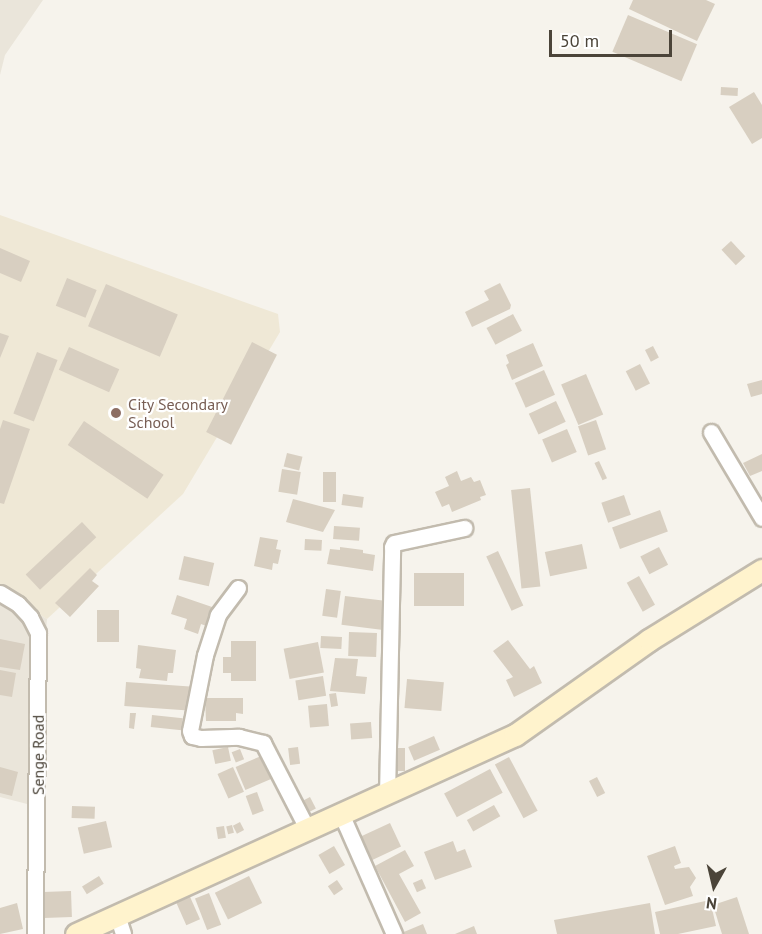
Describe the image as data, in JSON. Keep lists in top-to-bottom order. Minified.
{"streets":{"street":["Senge Road"]},"places":["City Secondary School"],"scale_bar":"50 m","north":"bottom"}
